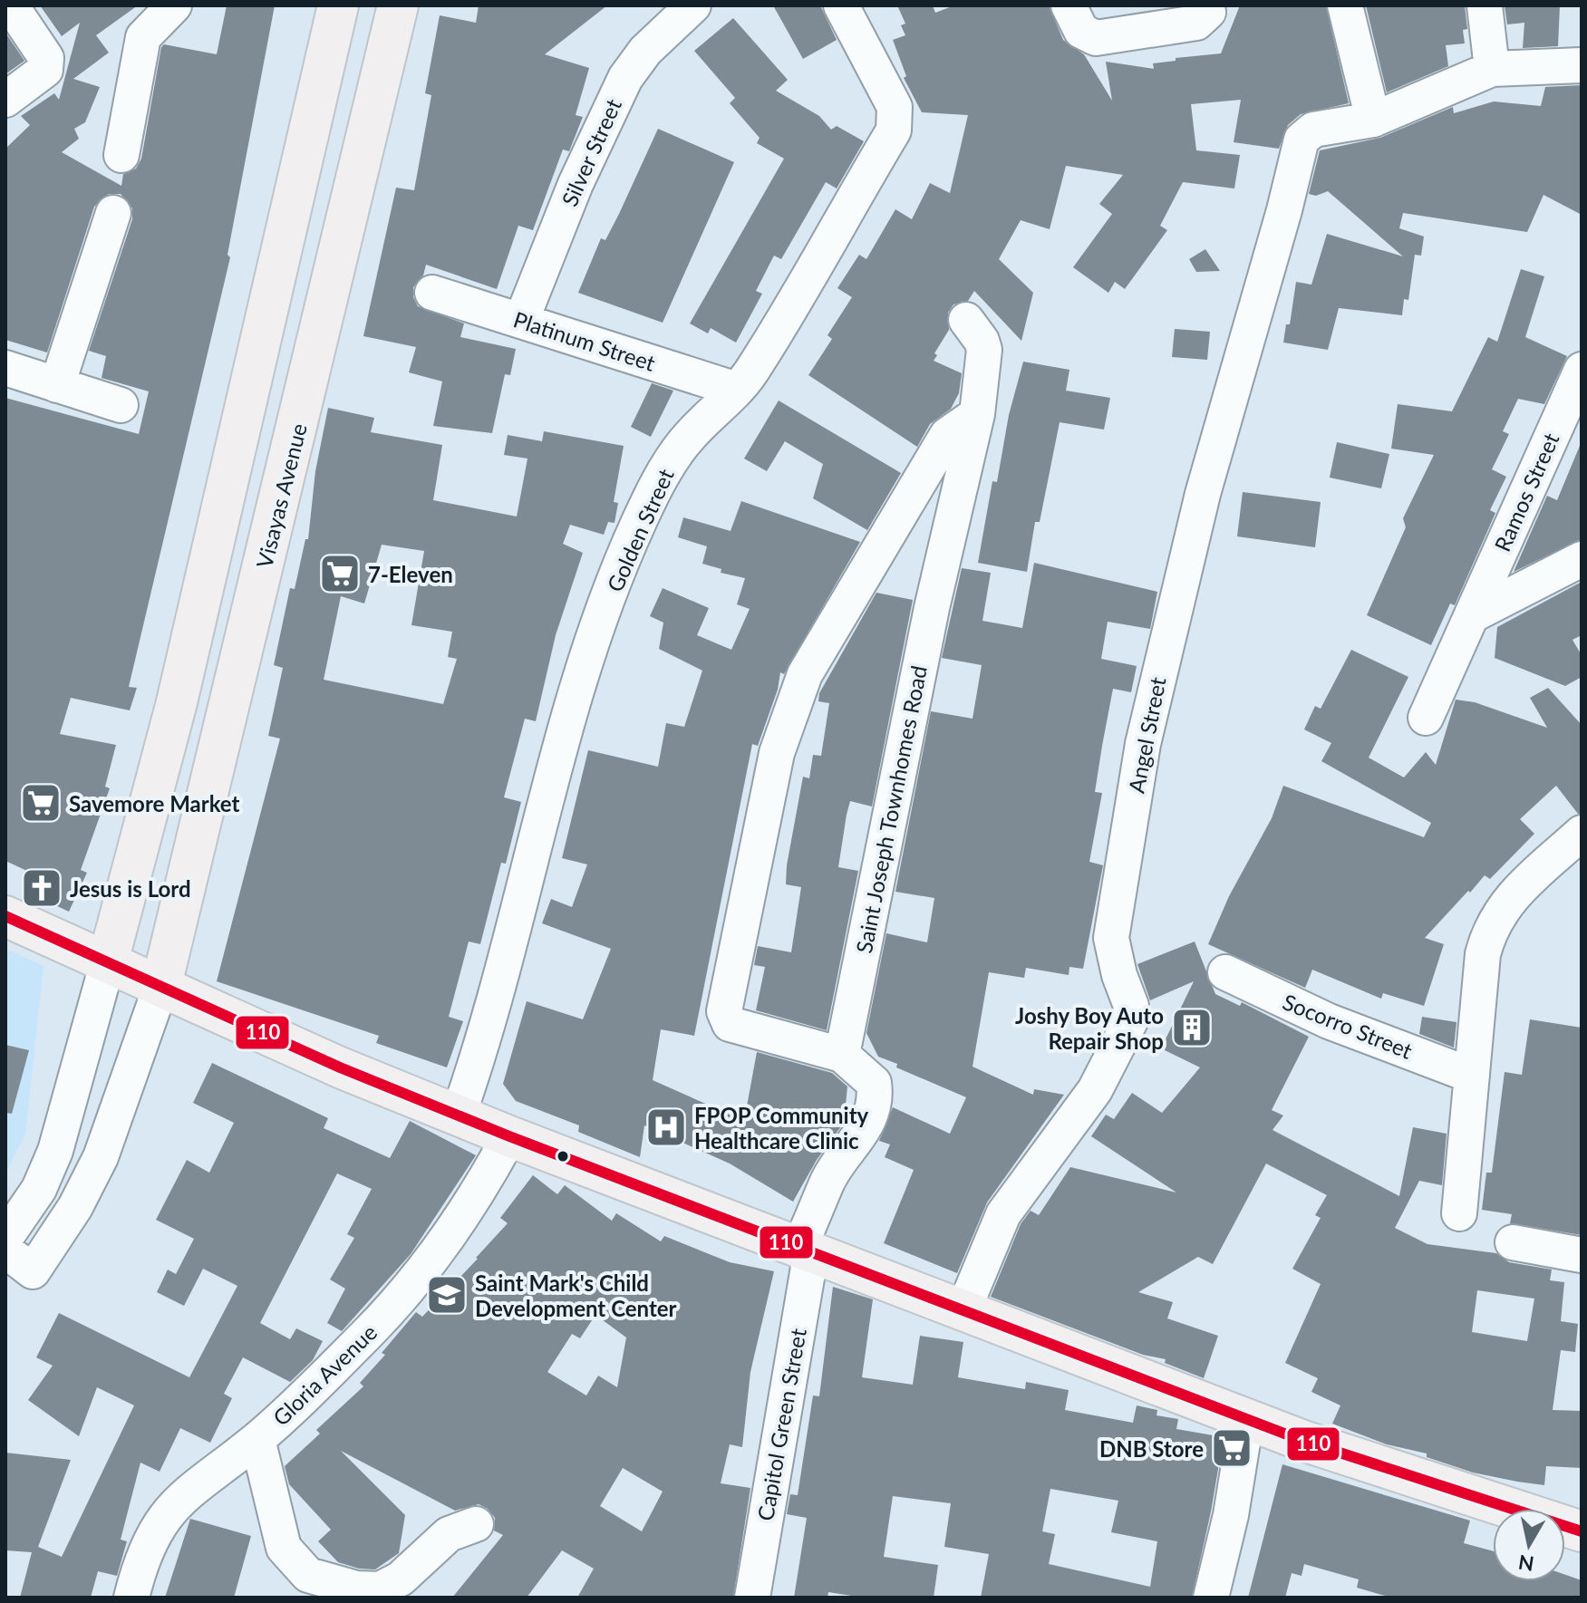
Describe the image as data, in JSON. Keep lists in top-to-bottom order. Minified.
{"streets":{"main road":["Visayas Avenue"],"street":["Silver Street","Platinum Street","Ramos Street","Golden Street","Angel Street","Saint Joseph Townhomes Road","Socorro Street","Gloria Avenue","Capitol Green Street"]},"crossings":[["Silver Street","Platinum Street"],["Platinum Street","Golden Street"]],"places":{"supermarket":["7-Eleven","Savemore Market","DNB Store"],"church":["Jesus is Lord"],"building":["Joshy Boy Auto Repair Shop"],"hospital":["FPOP Community Healthcare Clinic"],"school or university":["Saint Mark's Child Development Center"]},"lines":["transit line 110"],"north":"bottom"}
